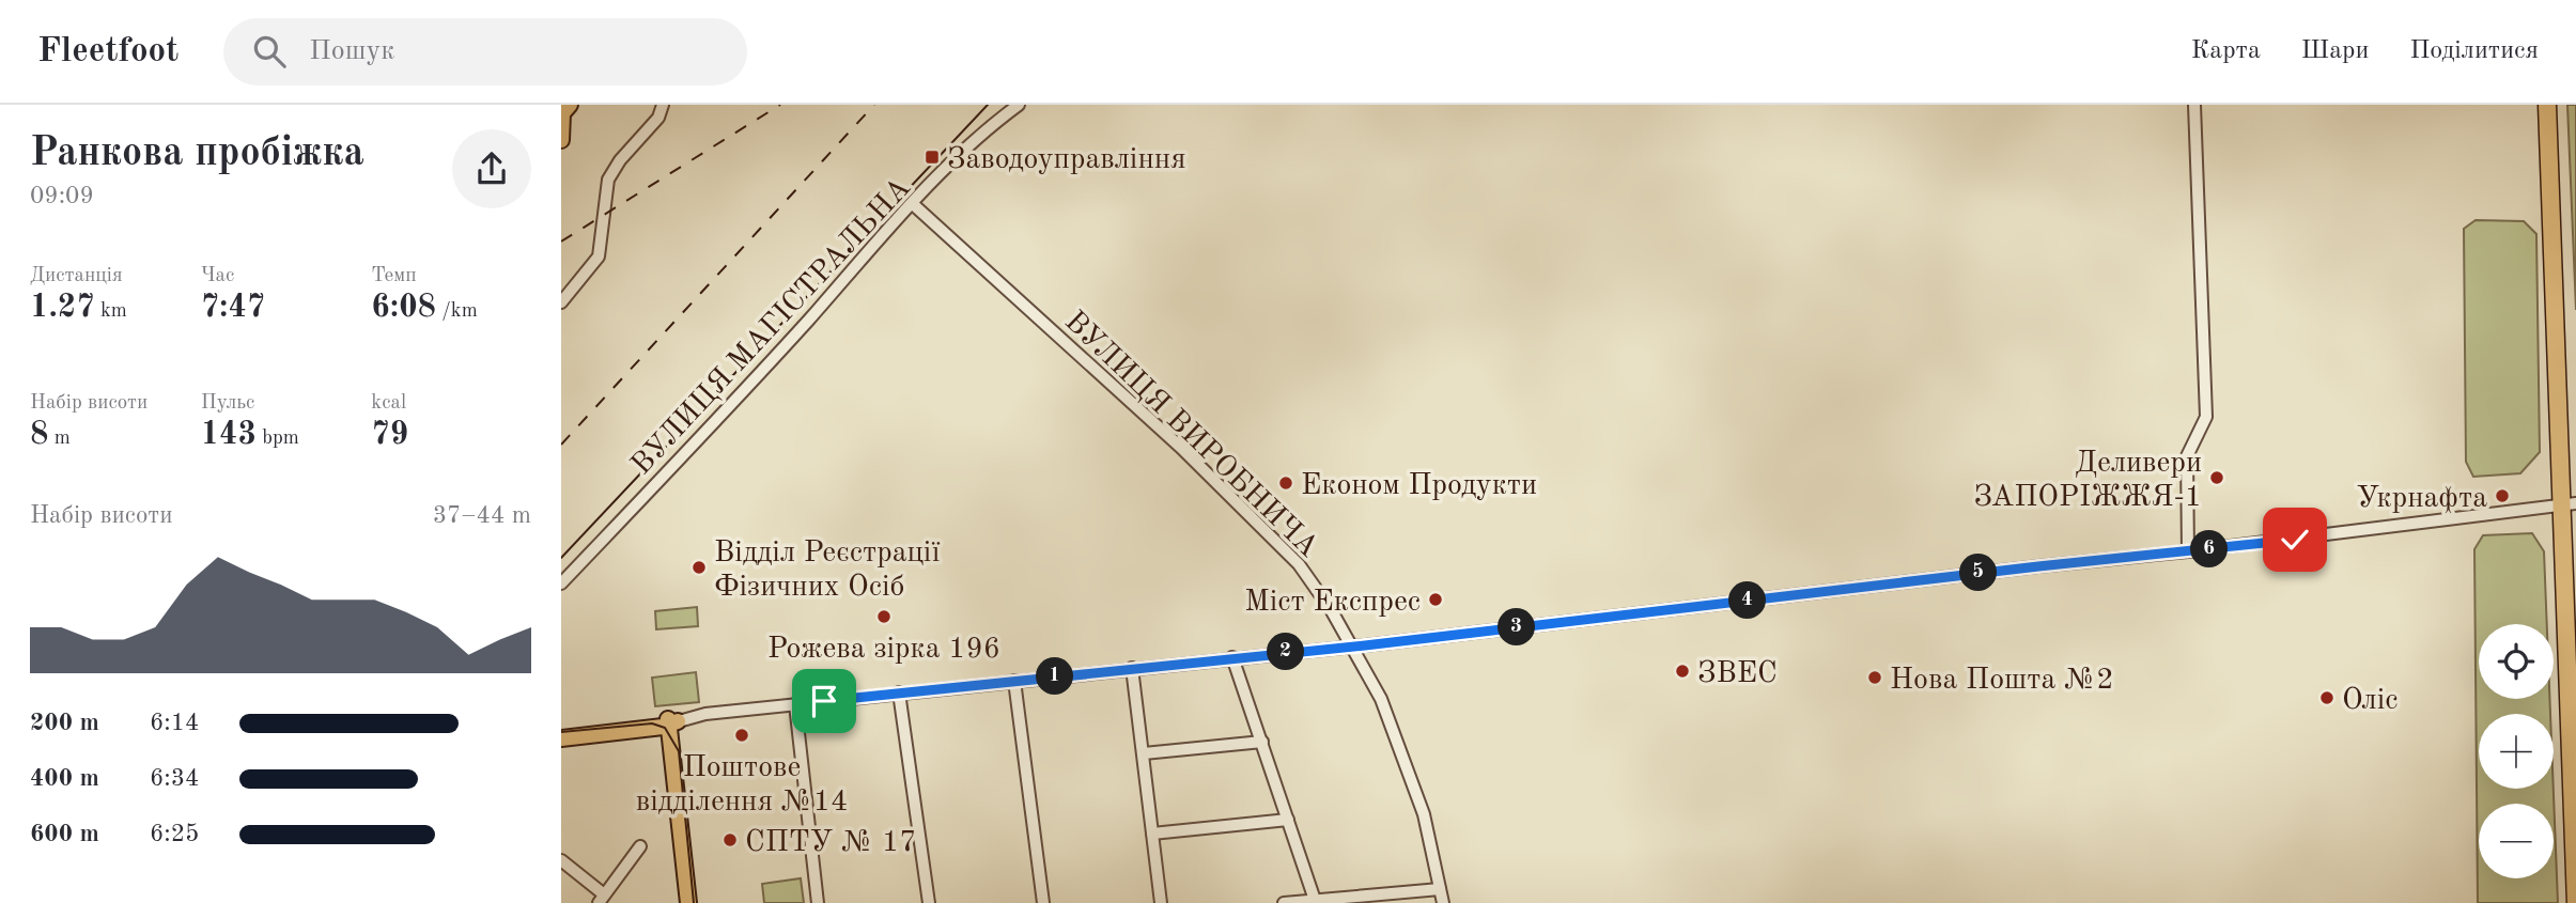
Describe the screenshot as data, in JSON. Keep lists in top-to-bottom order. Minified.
{"streets":{"street":["ВУЛИЦЯ МАГІСТРАЛЬНА","ВУЛИЦЯ ВИРОБНИЧА"]},"crossings":[["ВУЛИЦЯ МАГІСТРАЛЬНА","ВУЛИЦЯ ВИРОБНИЧА"]],"places":{"transit":["Заводоуправління"],"other":["Деливери ЗАПОРІЖЖЯ-1","Економ Продукти","Укрнафта","Відділ Реєстрації Фізичних Осіб","Мiст Експрес","Рожева зірка 196","ЗВЕС","Нова Пошта №2","Оліс","Поштове відділення №14","СПТУ № 17"]},"page":{"header":"Fleetfoot","search":"Пошук","nav":["Карта","Шари","Поділитися"],"heading":["Ранкова пробіжка","09:09"],"stats":[["Дистанція","1.27 km"],["Час","7:47"],["Темп","6:08 /km"],["Набір висоти","8 m"],["Пульс","143 bpm"],["kcal","79"]],"chart":["Набір висоти","37–44 m"],"pins":["6","5","4","3","2","1"],"map_buttons":["+","−"],"list":[{"name":"200 m","note":"6:14"},{"name":"400 m","note":"6:34"},{"name":"600 m","note":"6:25"}]}}
